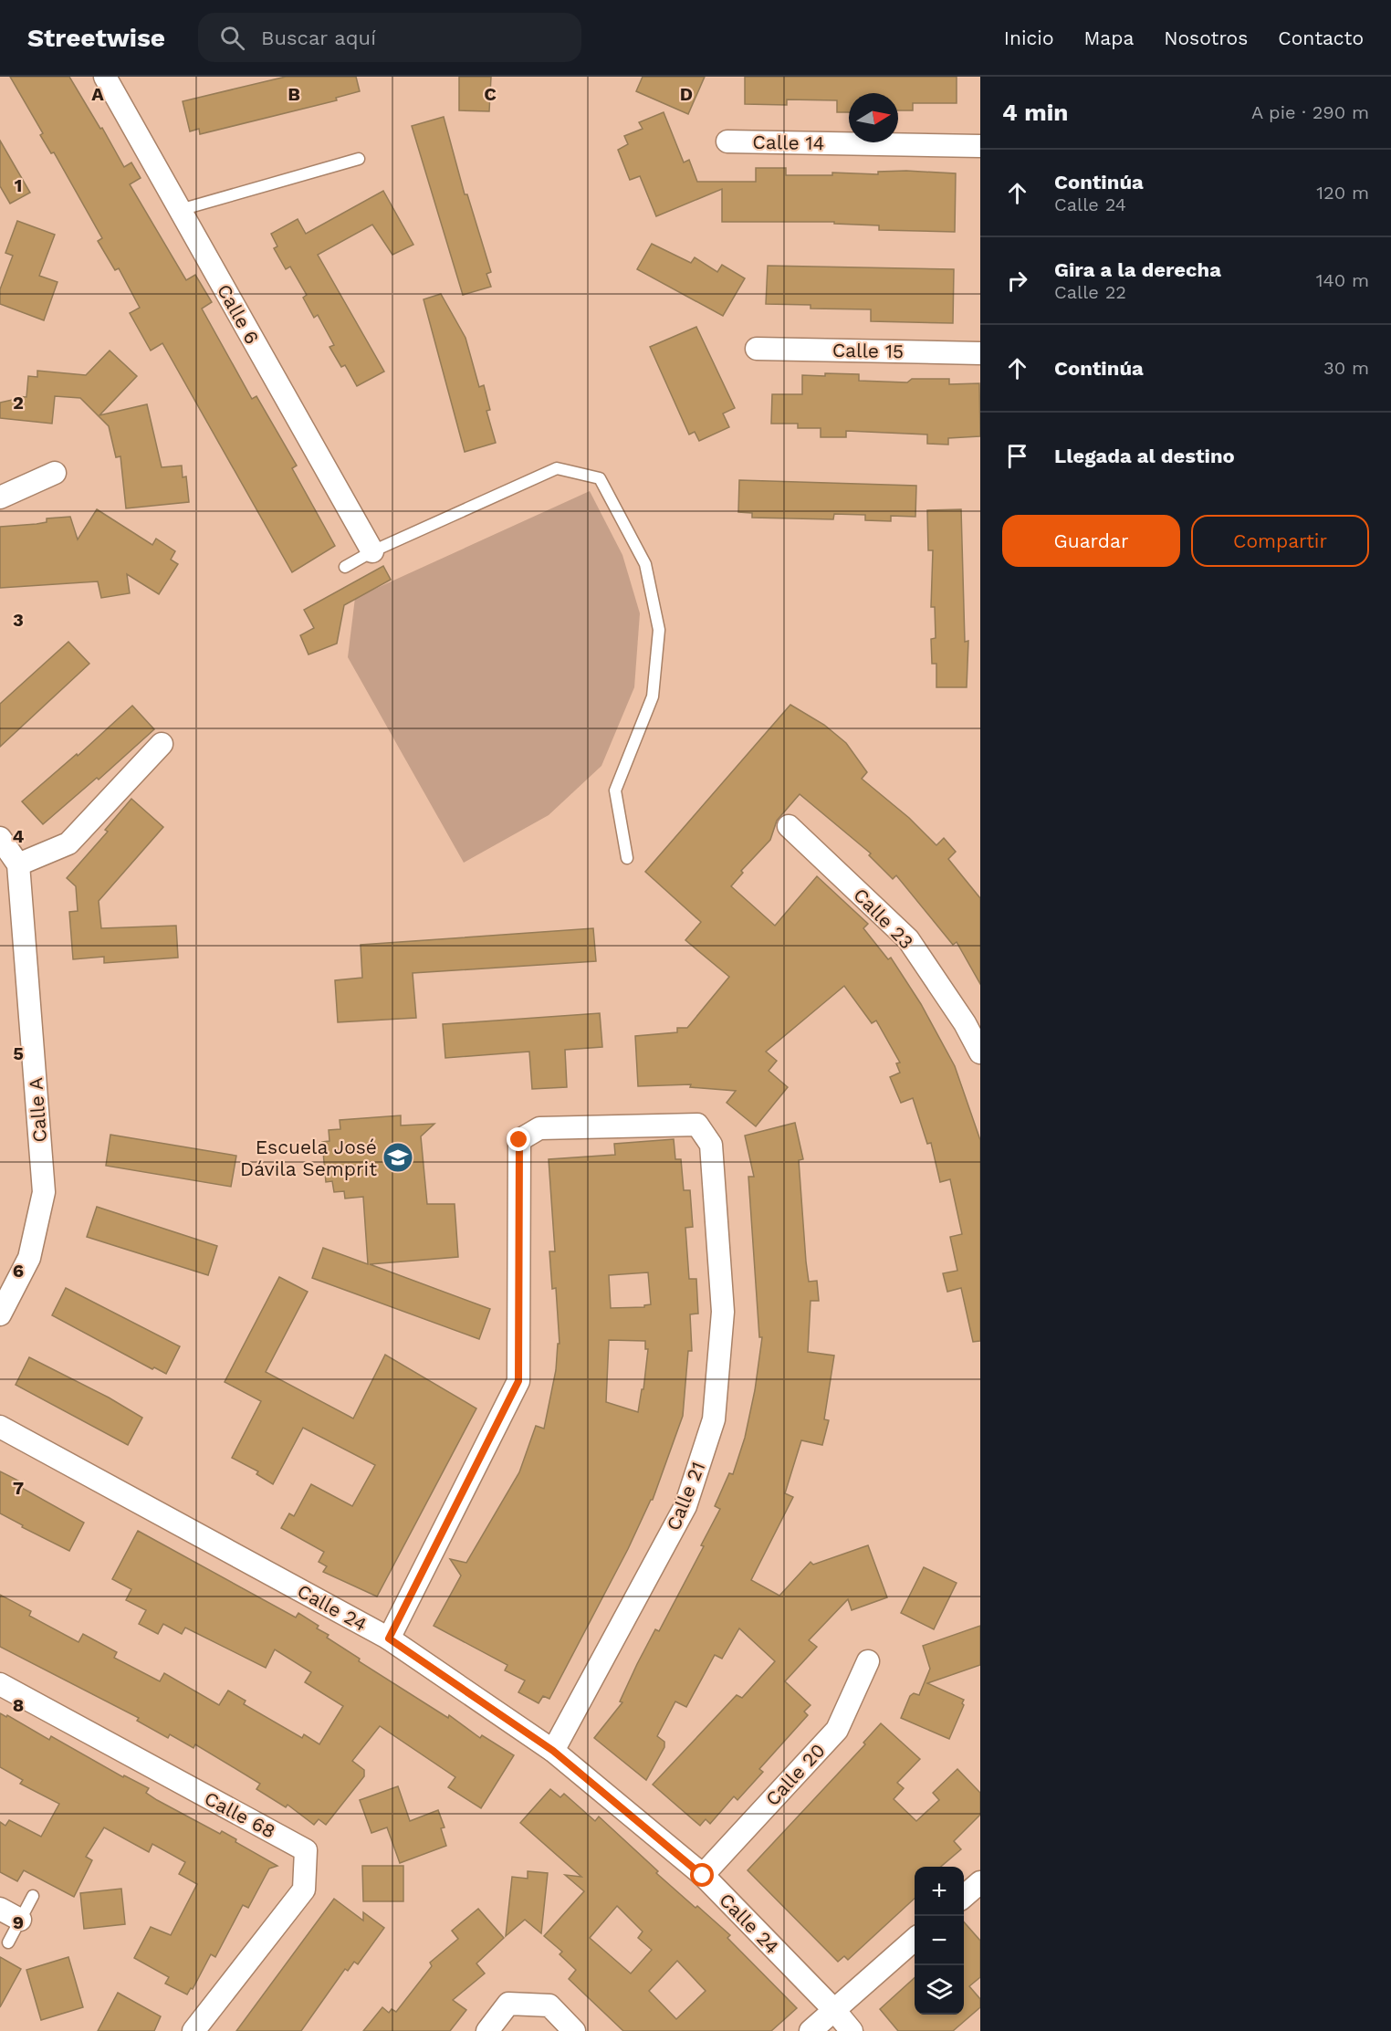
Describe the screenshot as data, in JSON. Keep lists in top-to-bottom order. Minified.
{"streets":{"street":["Calle 14","Calle 6","Calle 15","Calle 23","Calle A","Calle 21","Calle 24","Calle 20","Calle 68"]},"crossings":[["Calle 21","Calle 24"],["Calle 24","Calle 20"]],"places":{"school or university":["Escuela José Dávila Semprit"]},"north":"right","page":{"header":"Streetwise","search":"Buscar aquí","nav":["Inicio","Mapa","Nosotros","Contacto"],"heading":["4 min","A pie · 290 m"],"list":[["Continúa","Calle 24","120 m"],["Gira a la derecha","Calle 22","140 m"],["Continúa","30 m"],"Llegada al destino"],"buttons":["Guardar","Compartir"],"map_buttons":["+","−"]},"grid":{"columns":["A","B","C","D"],"rows":["1","2","3","4","5","6","7","8","9"]}}
